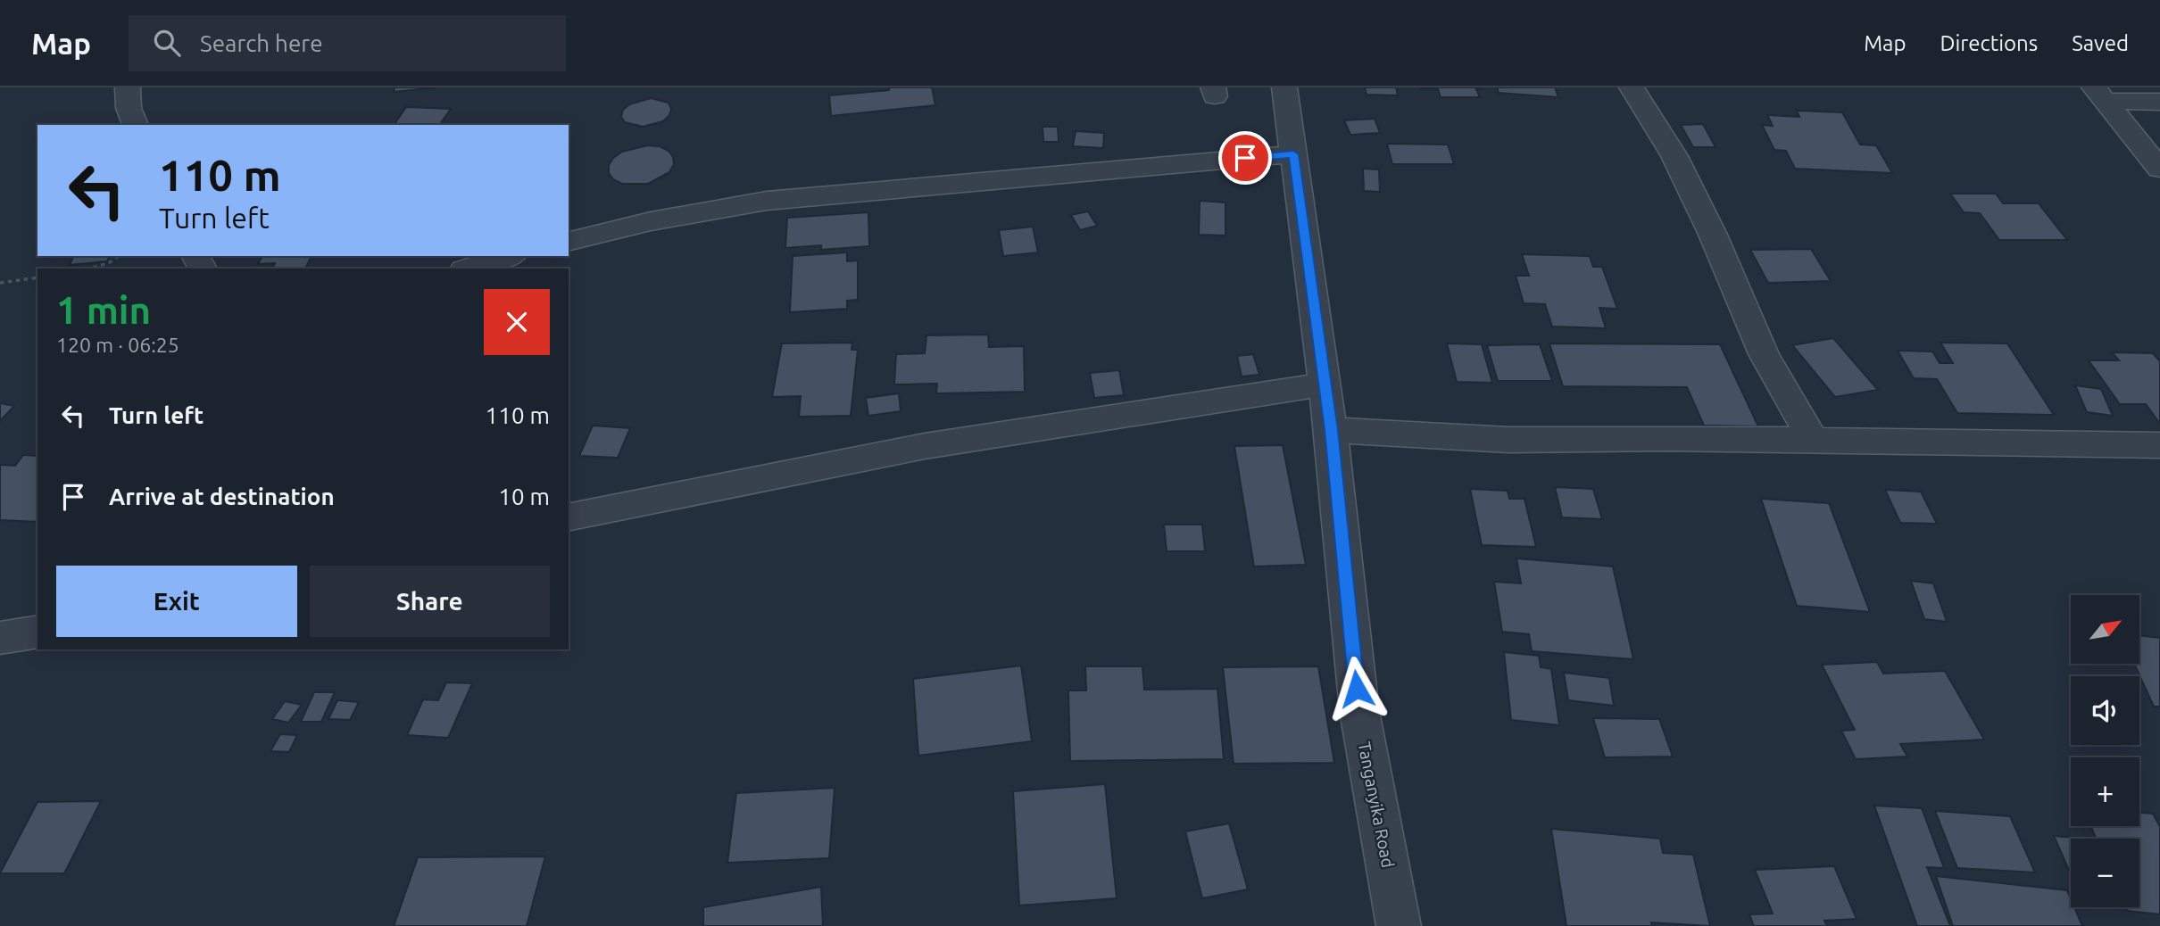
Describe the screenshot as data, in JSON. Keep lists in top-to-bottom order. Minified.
{"streets":{"street":["Tanganyika Road"]},"north":"top right","page":{"header":"Map","search":"Search here","nav":["Map","Directions","Saved"],"turn":["110 m","Turn left"],"heading":["1 min","120 m · 06:25"],"list":[{"name":"Turn left","value":"110 m"},{"name":"Arrive at destination","value":"10 m"}],"buttons":["Exit","Share"],"map_buttons":["+","−"]}}
